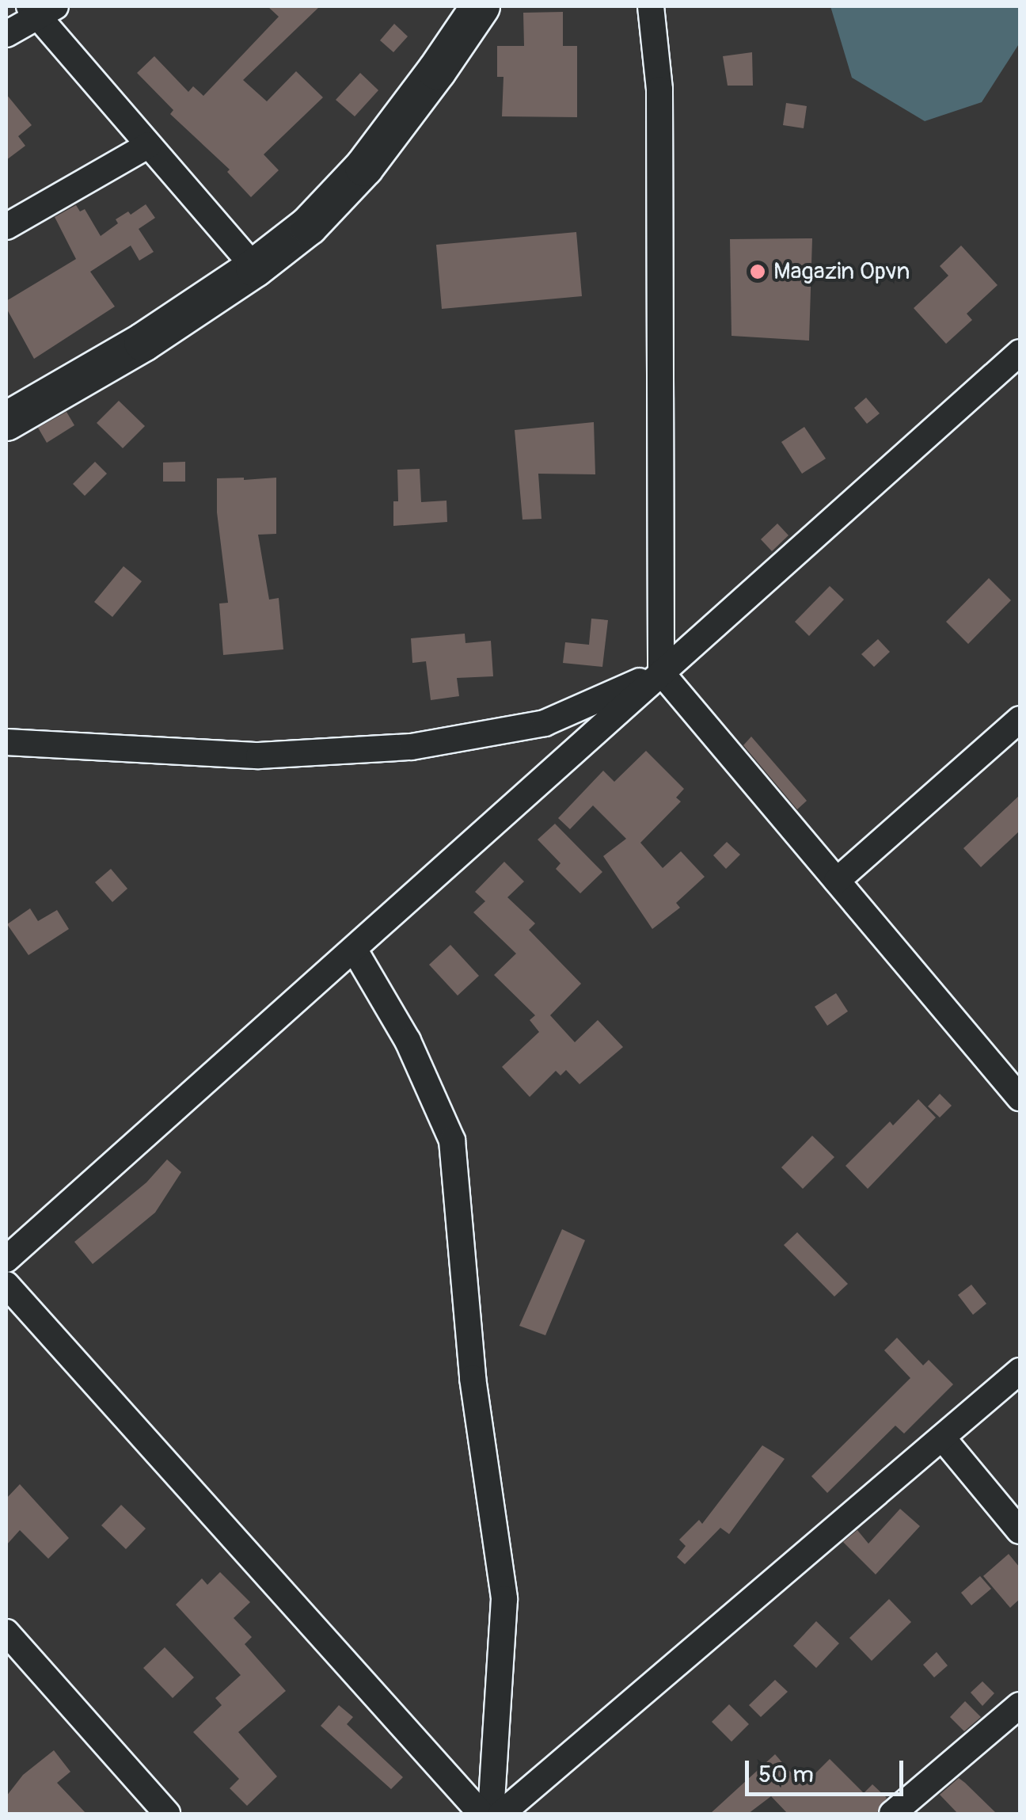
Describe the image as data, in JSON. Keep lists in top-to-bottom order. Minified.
{"places":["Magazin Opvn"],"scale_bar":"50 m"}
